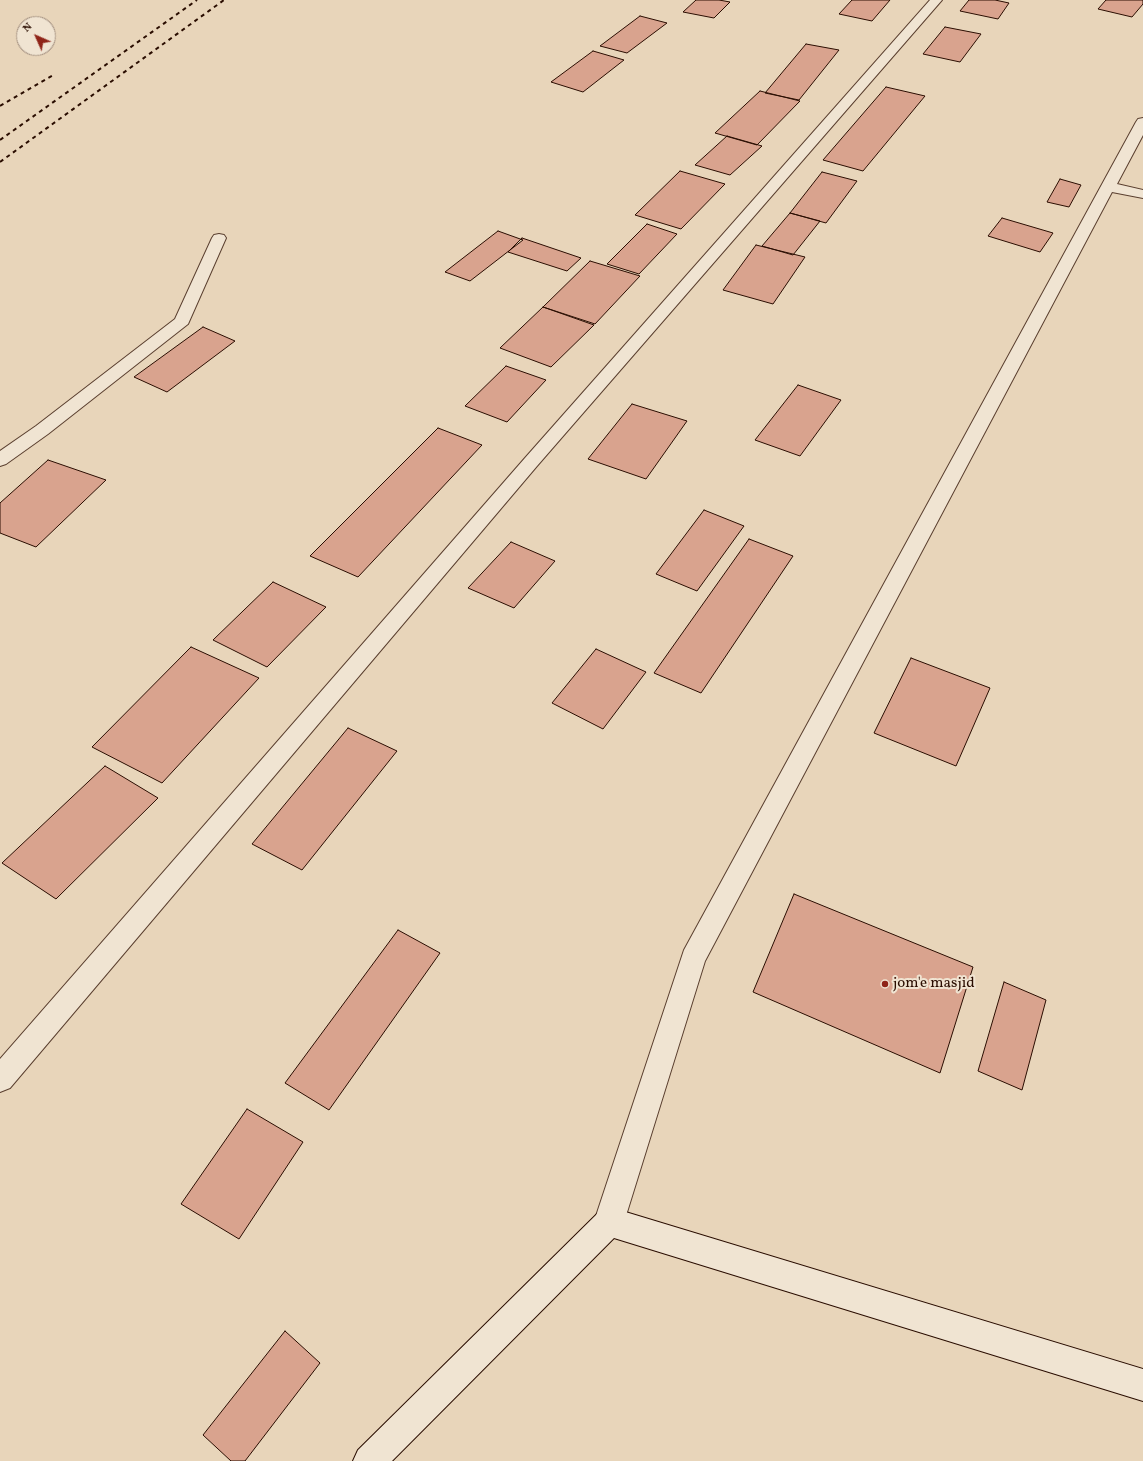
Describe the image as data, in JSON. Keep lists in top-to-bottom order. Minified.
{"places":["jom'e masjid"],"north":"top left"}
